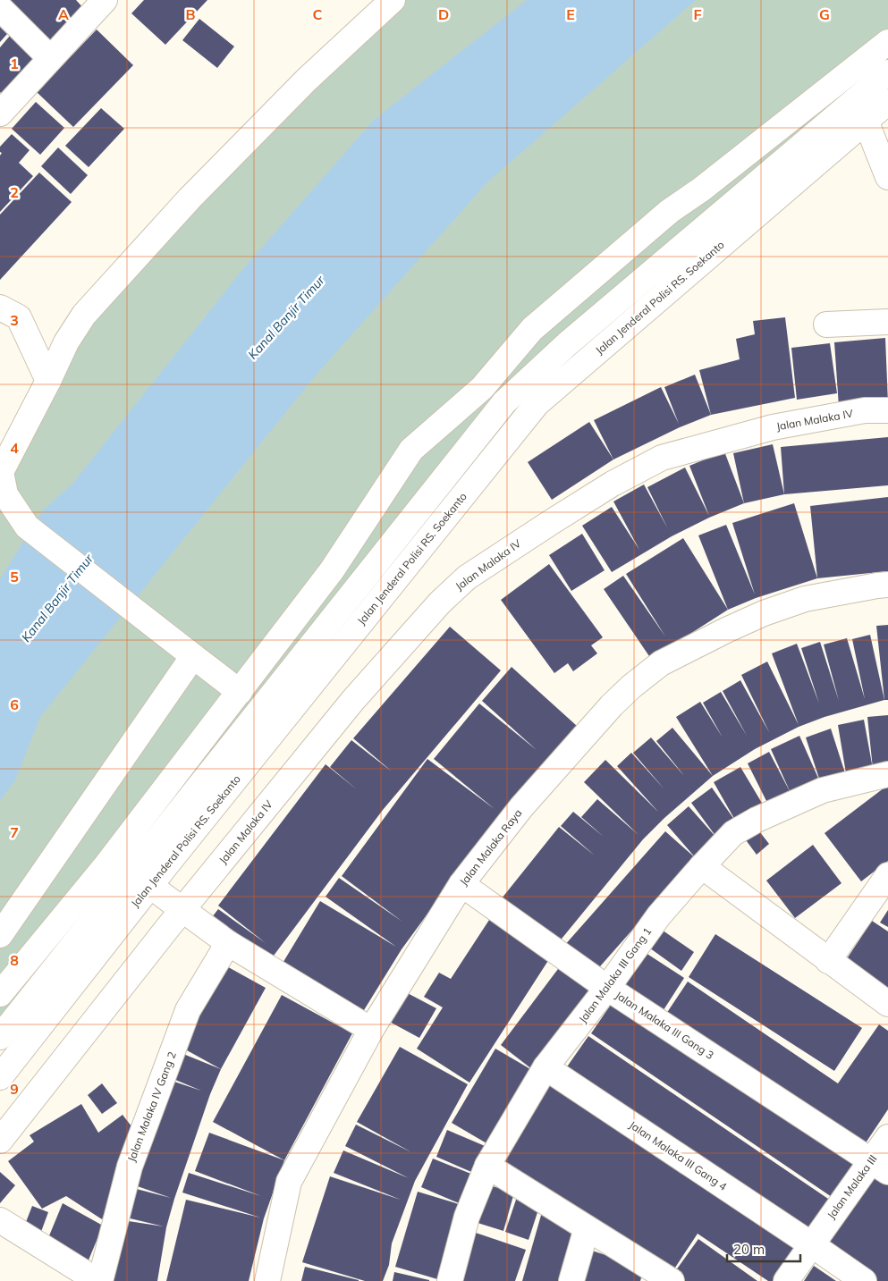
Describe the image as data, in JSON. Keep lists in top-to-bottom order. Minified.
{"streets":{"street":["Jalan Jenderal Polisi RS. Soekanto","Jalan Malaka IV","Jalan Malaka Raya","Jalan Malaka III Gang 1","Jalan Malaka III Gang 3","Jalan Malaka IV Gang 2","Jalan Malaka III Gang 4","Jalan Malaka III"]},"crossings":[["Jalan Malaka Raya","Jalan Malaka III Gang 3"],["Jalan Malaka III Gang 1","Jalan Malaka III Gang 3"],["Jalan Malaka III Gang 1","Jalan Malaka III Gang 4"],["Jalan Malaka III Gang 3","Jalan Malaka III"],["Jalan Malaka III Gang 4","Jalan Malaka III"]],"water":["Kanal Banjir Timur"],"scale_bar":"20 m","grid":{"columns":["A","B","C","D","E","F","G"],"rows":["1","2","3","4","5","6","7","8","9"]}}
